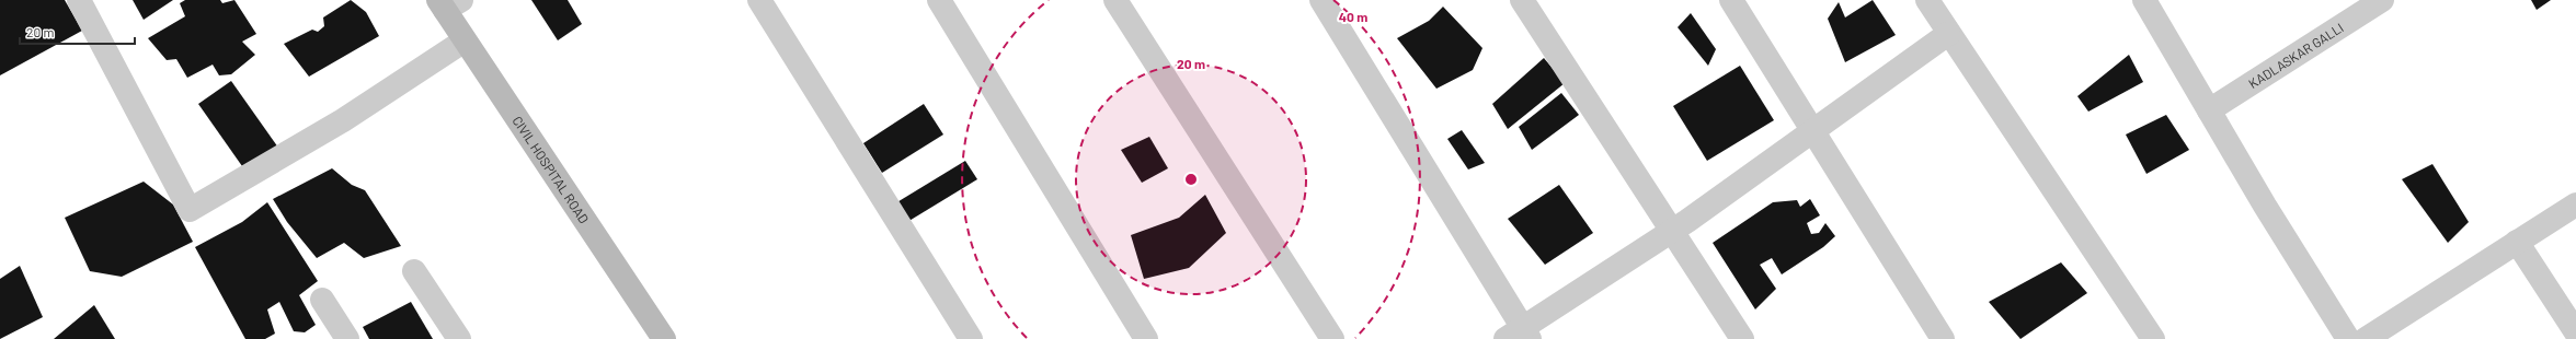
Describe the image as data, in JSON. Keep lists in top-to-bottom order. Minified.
{"streets":{"main road":["CIVIL HOSPITAL ROAD"],"street":["KADLASKAR GALLI"]},"scale_bar":"20 m","rings":["40 m","20 m"]}
